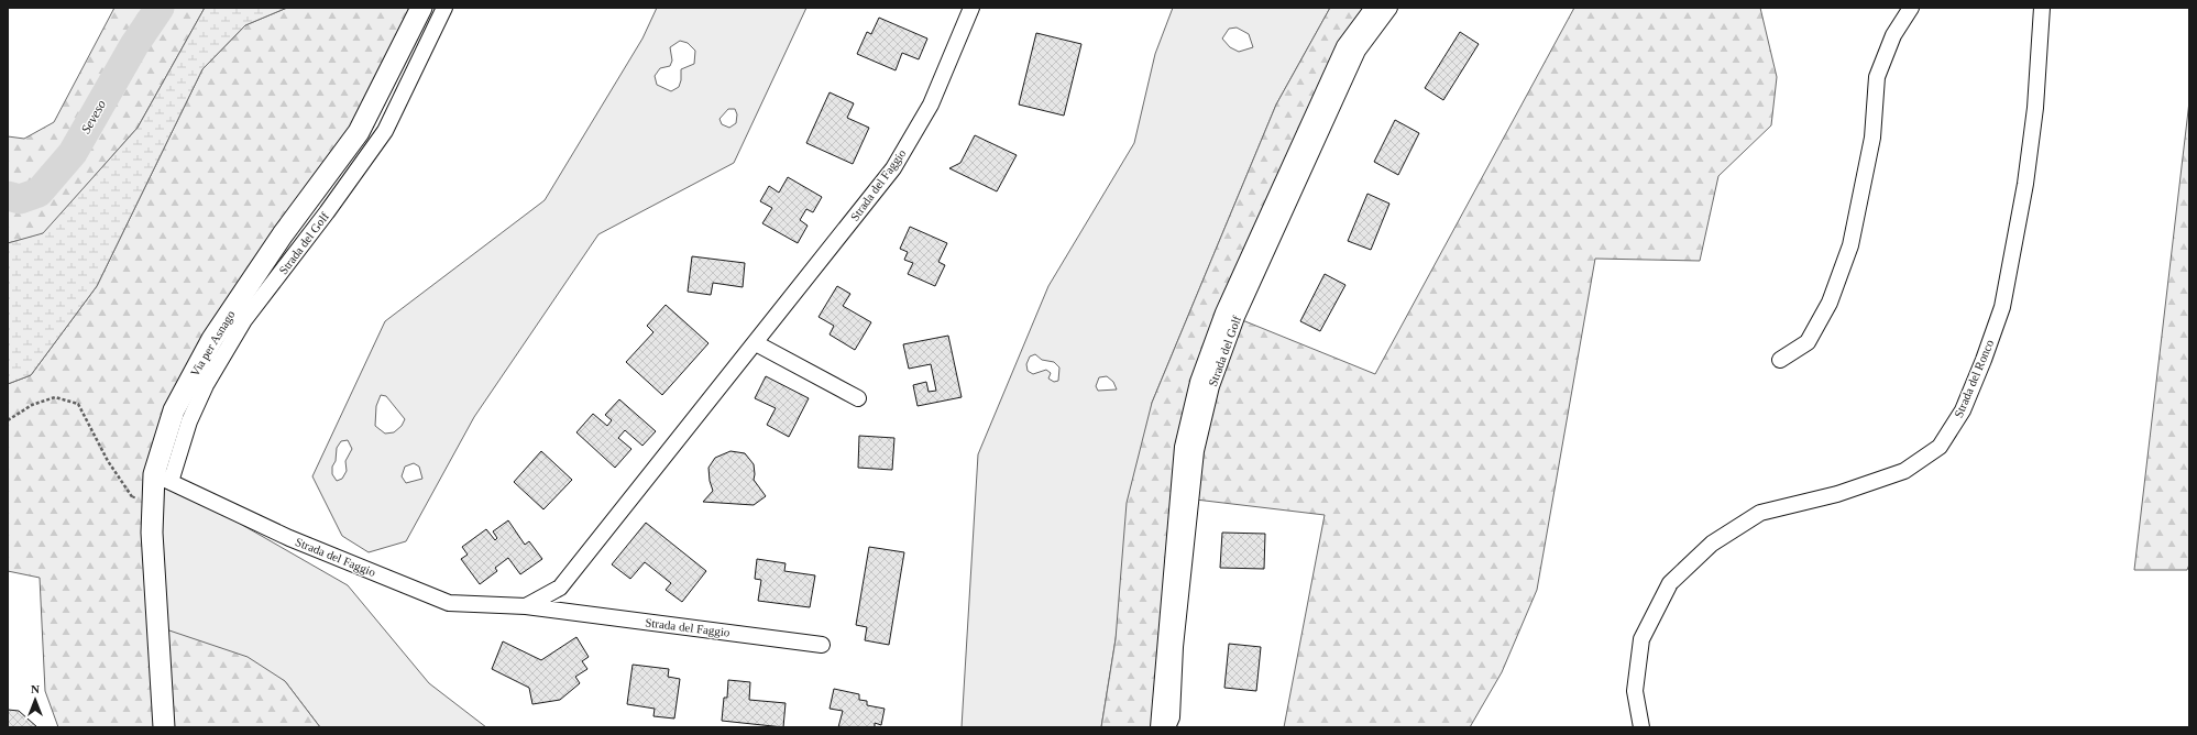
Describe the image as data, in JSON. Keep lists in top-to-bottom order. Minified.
{"streets":{"street":["Strada del Faggio","Strada del Golf","Via per Asnago","Strada del Ronco"]},"crossings":[["Strada del Faggio","Strada del Golf"],["Strada del Faggio","Via per Asnago"],["Strada del Golf","Via per Asnago"]],"water":["Seveso"],"north":"top"}
